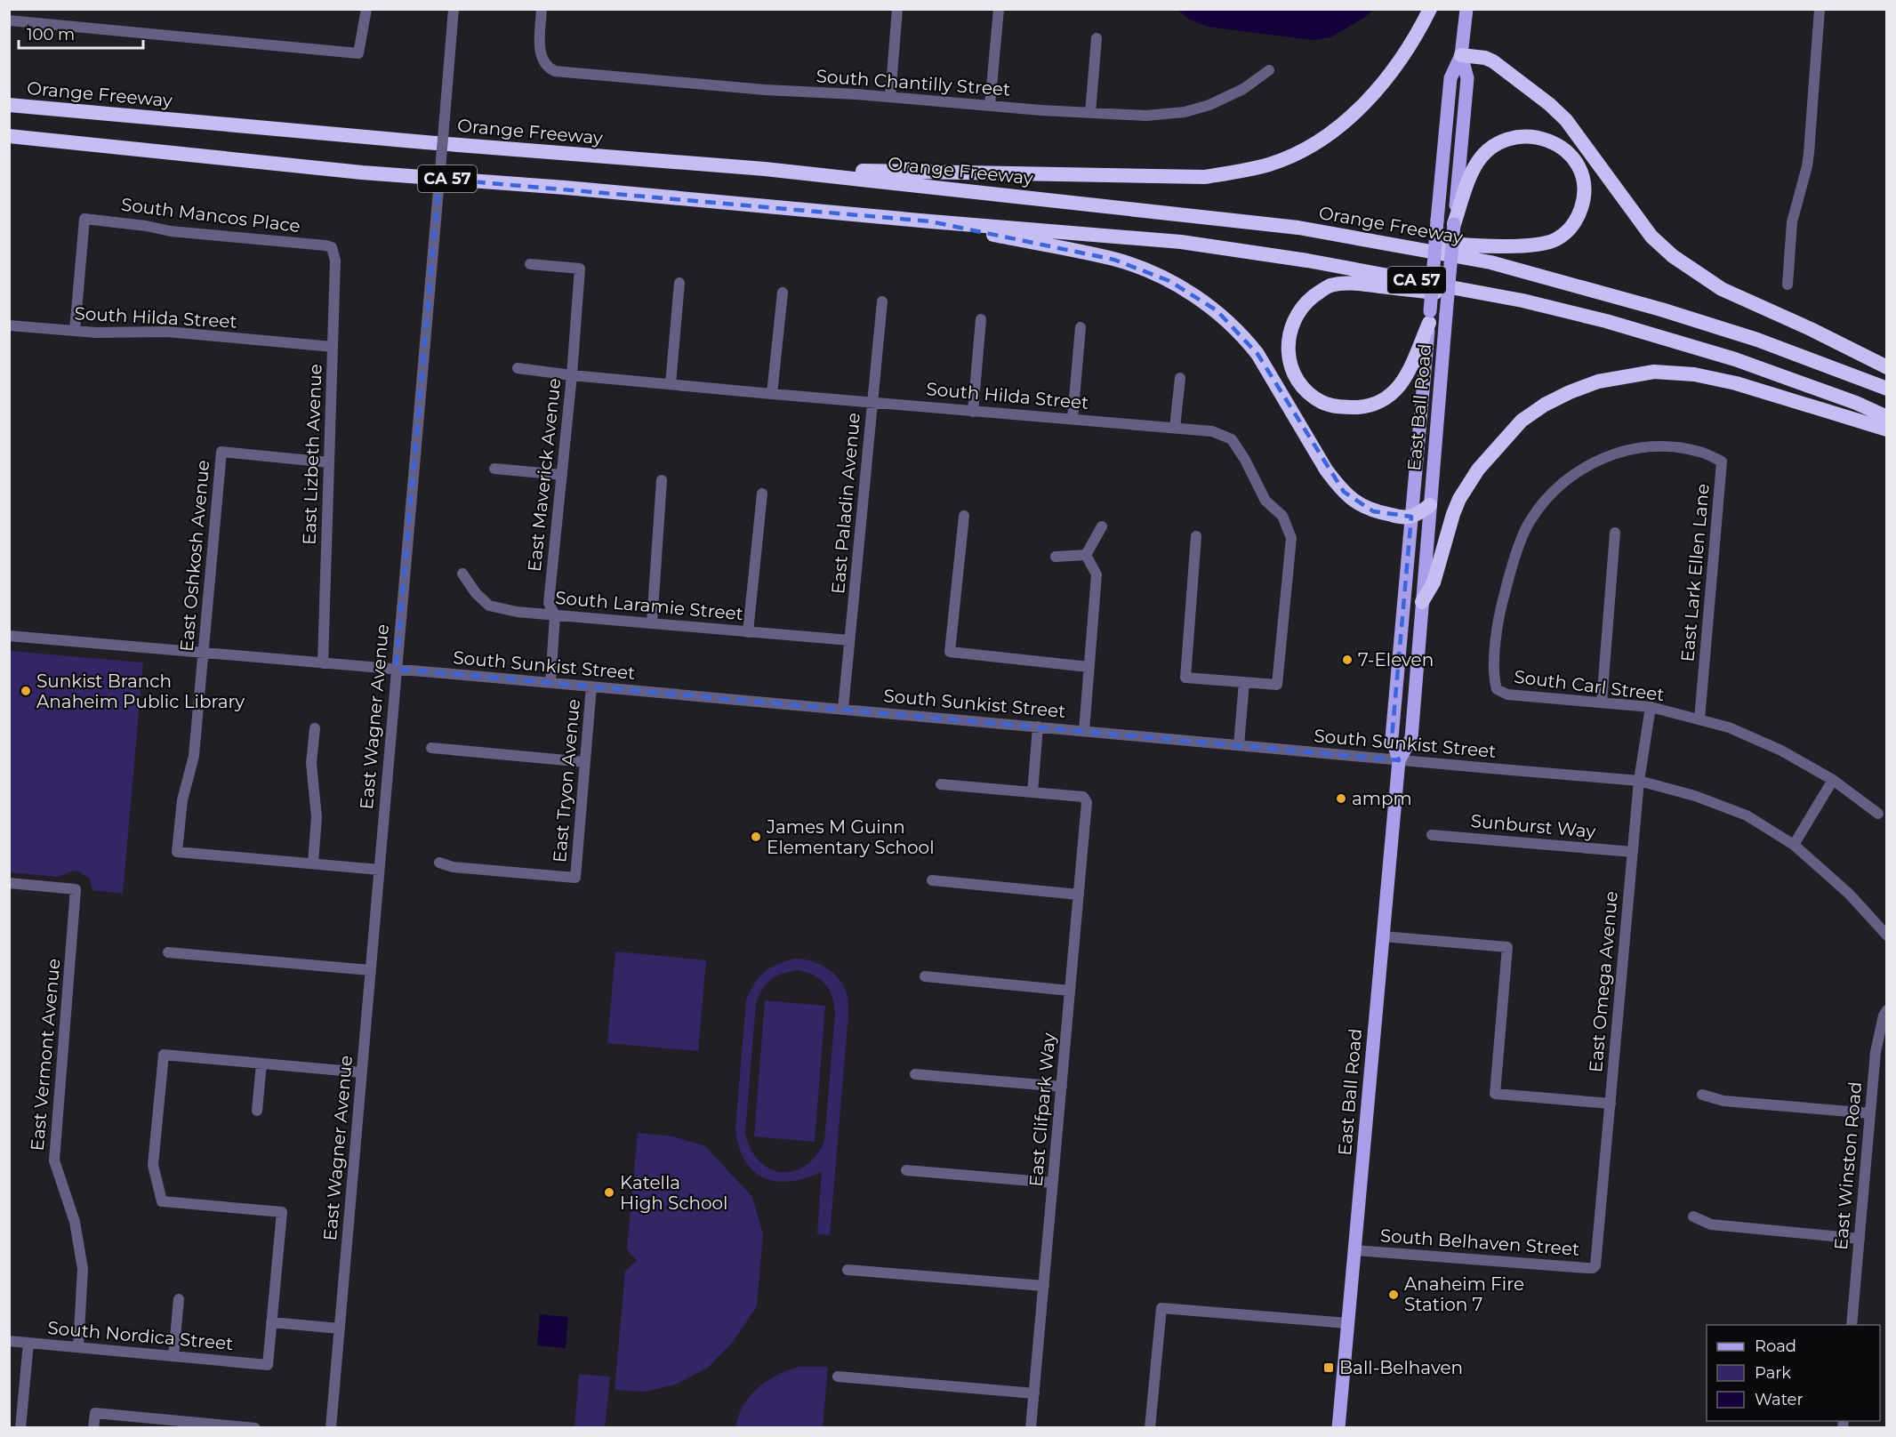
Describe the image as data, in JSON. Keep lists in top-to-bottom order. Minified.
{"streets":{"highway":["Orange Freeway","CA 57"],"main road":["East Ball Road"],"street":["South Chantilly Street","South Mancos Place","South Hilda Street","East Lizbeth Avenue","East Maverick Avenue","East Paladin Avenue","East Oshkosh Avenue","East Lark Ellen Lane","South Laramie Street","South Sunkist Street","South Carl Street","East Wagner Avenue","East Tryon Avenue","Sunburst Way","East Omega Avenue","East Vermont Avenue","East Clifpark Way","East Winston Road","South Belhaven Street","South Nordica Street"]},"crossings":[["South Mancos Place","South Hilda Street"],["South Mancos Place","East Lizbeth Avenue"],["South Hilda Street","East Lizbeth Avenue"],["South Hilda Street","East Maverick Avenue"],["South Hilda Street","East Paladin Avenue"],["East Ball Road","South Sunkist Street"],["East Ball Road","South Belhaven Street"],["East Lizbeth Avenue","East Oshkosh Avenue"],["East Lizbeth Avenue","South Sunkist Street"],["East Maverick Avenue","South Laramie Street"],["East Maverick Avenue","South Sunkist Street"],["East Paladin Avenue","South Laramie Street"],["East Paladin Avenue","South Sunkist Street"],["East Oshkosh Avenue","South Sunkist Street"],["East Lark Ellen Lane","South Carl Street"],["South Sunkist Street","East Wagner Avenue"],["South Sunkist Street","East Tryon Avenue"],["South Sunkist Street","East Omega Avenue"],["South Carl Street","East Omega Avenue"],["Sunburst Way","East Omega Avenue"],["East Omega Avenue","South Belhaven Street"],["East Vermont Avenue","South Nordica Street"]],"places":{"other":["7-Eleven","Sunkist Branch Anaheim Public Library","ampm","James M Guinn Elementary School","Katella High School","Anaheim Fire Station 7"],"transit":["Ball-Belhaven"]},"legend":["Road","Park","Water"],"scale_bar":"100 m"}
